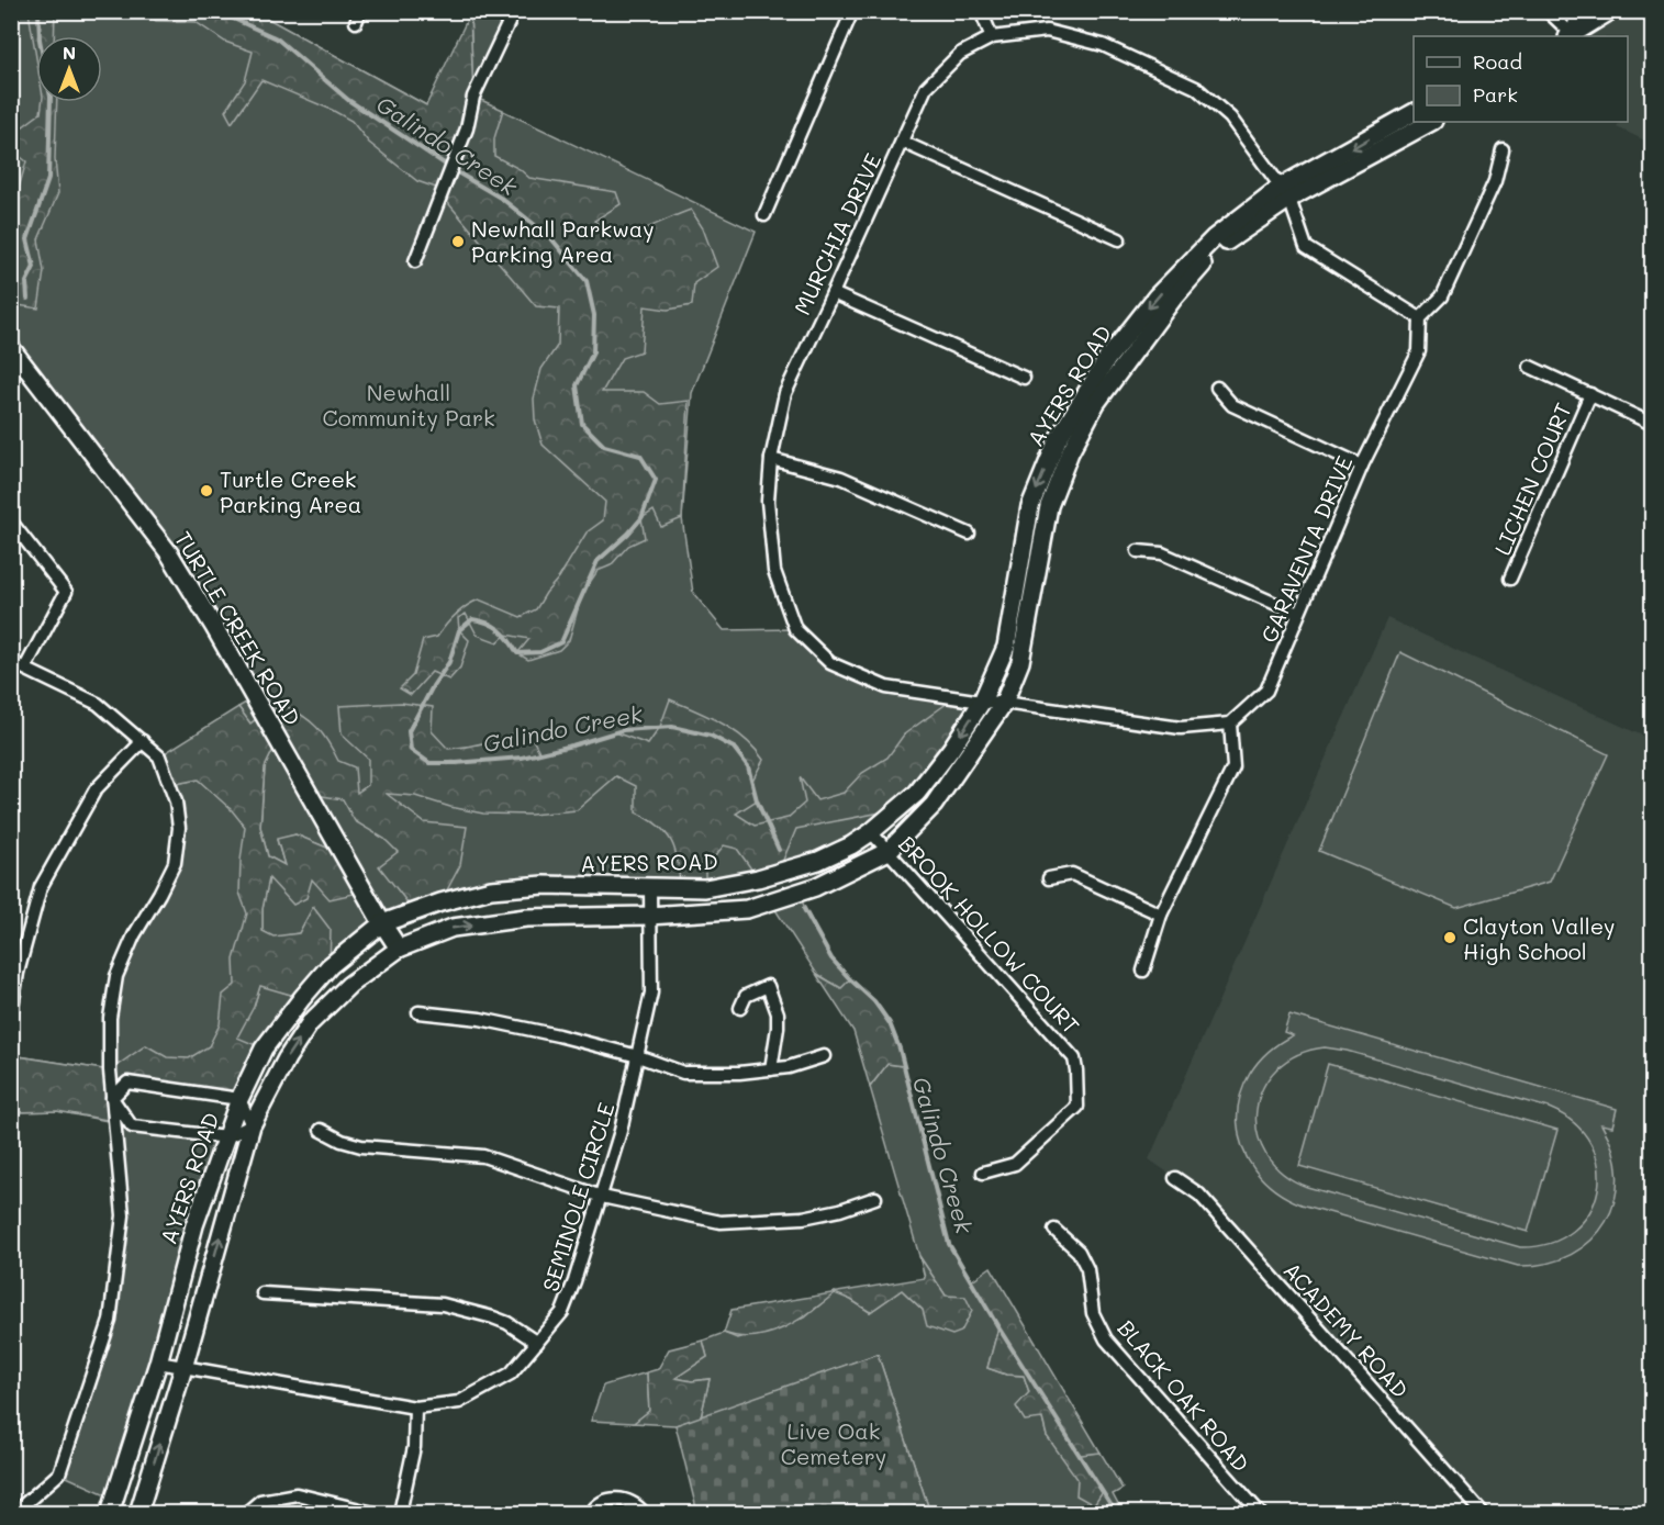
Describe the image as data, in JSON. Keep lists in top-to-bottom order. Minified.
{"streets":{"street":["MURCHIA DRIVE","AYERS ROAD","LICHEN COURT","GARAVENTA DRIVE","TURTLE CREEK ROAD","BROOK HOLLOW COURT","SEMINOLE CIRCLE","ACADEMY ROAD","BLACK OAK ROAD"]},"crossings":[["MURCHIA DRIVE","AYERS ROAD"],["AYERS ROAD","TURTLE CREEK ROAD"],["AYERS ROAD","BROOK HOLLOW COURT"],["AYERS ROAD","SEMINOLE CIRCLE"]],"water":["Galindo Creek"],"parks":["Newhall Community Park","Live Oak Cemetery"],"places":["Newhall Parkway Parking Area","Turtle Creek Parking Area","Clayton Valley High School"],"legend":["Road","Park"],"north":"top"}
